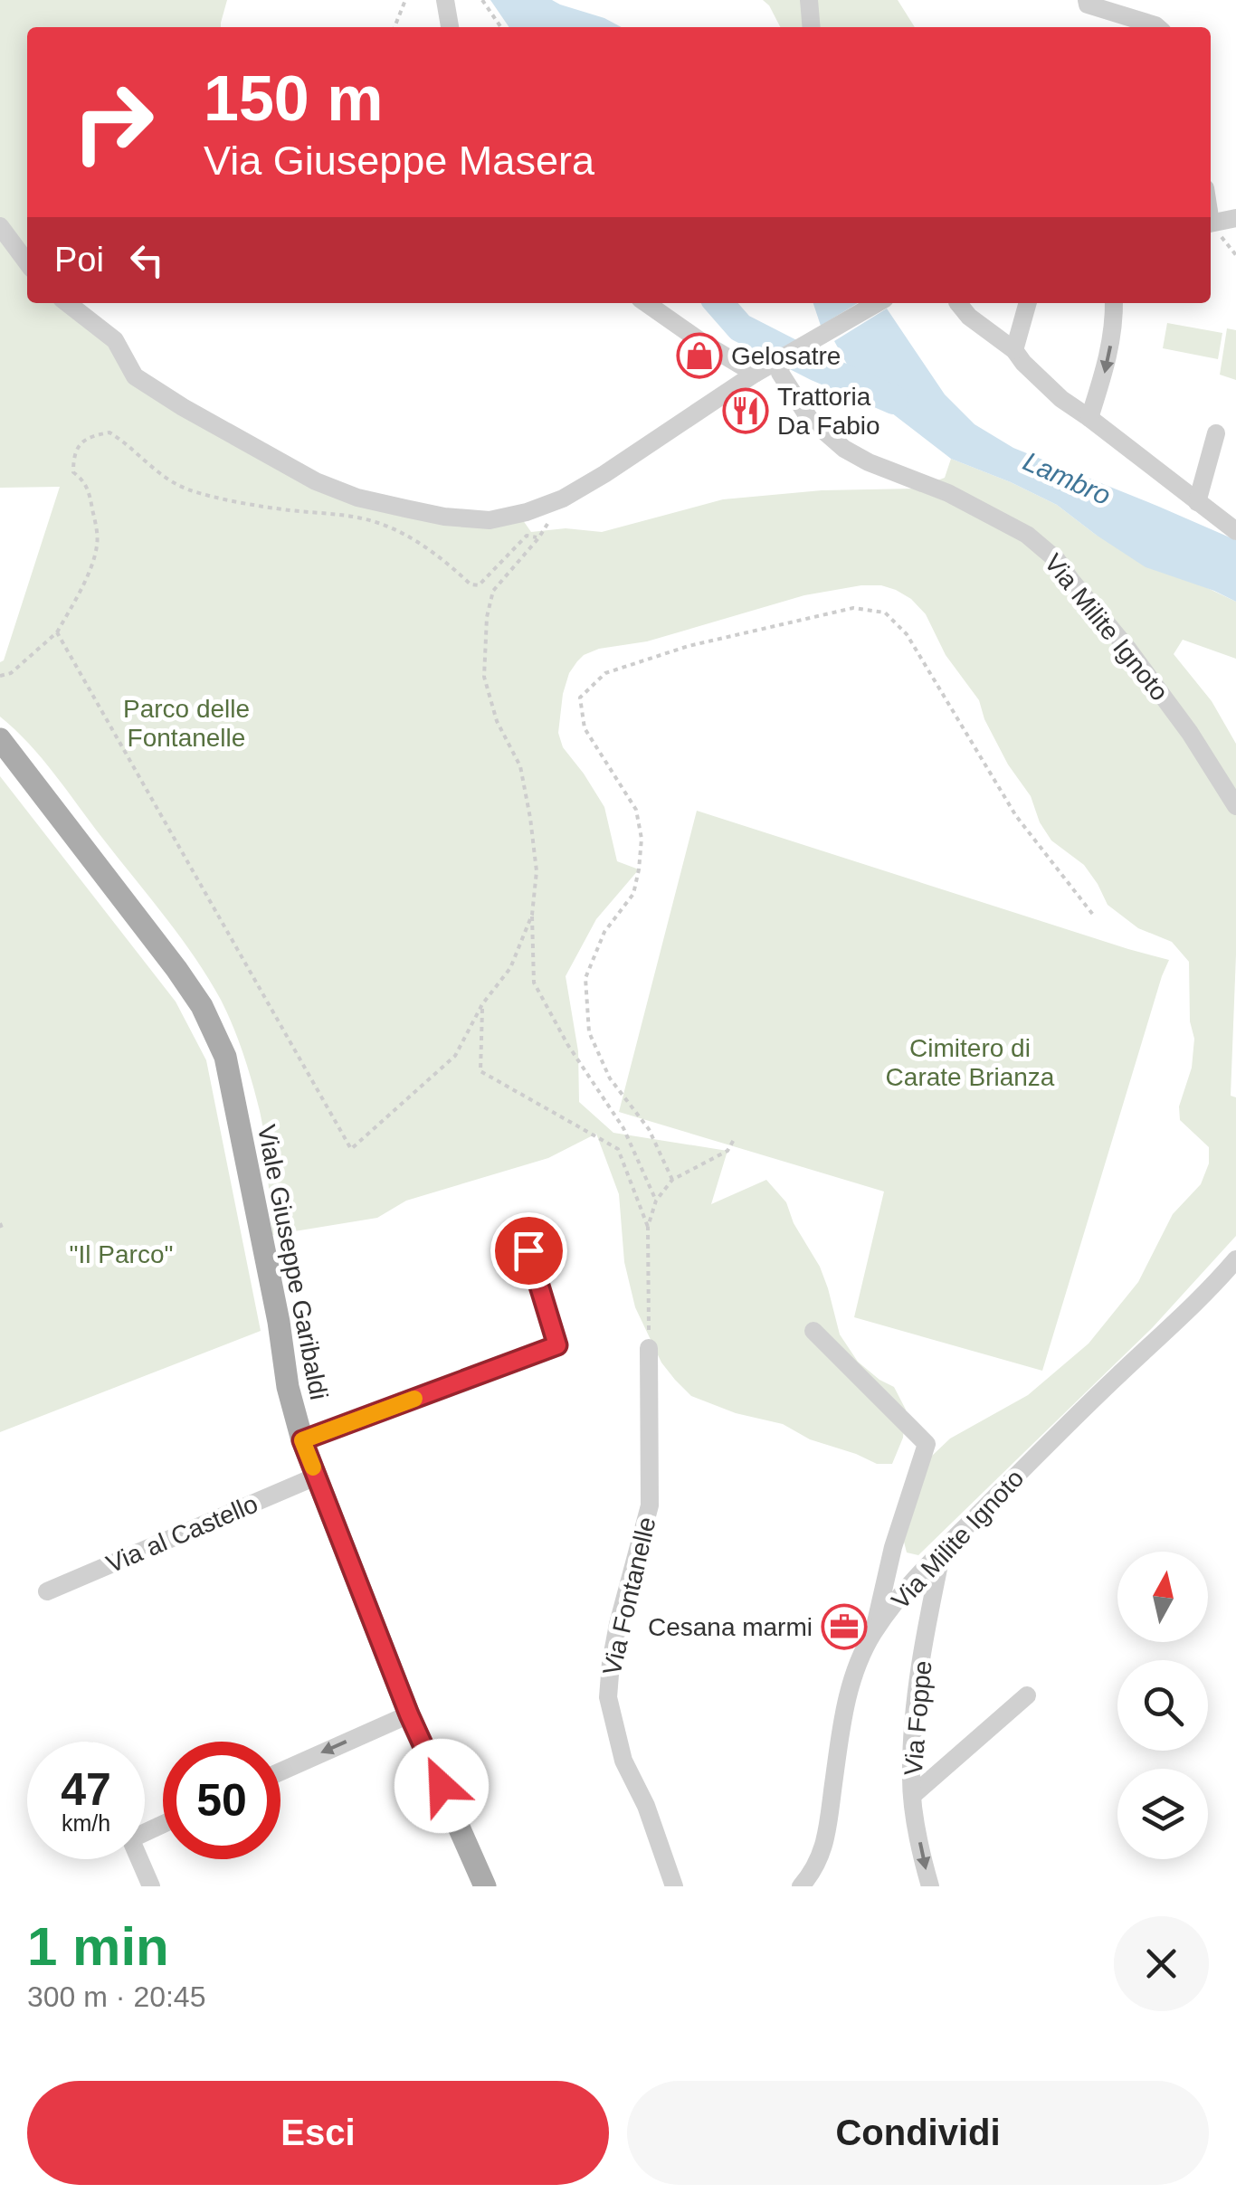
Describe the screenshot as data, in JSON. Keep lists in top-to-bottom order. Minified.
{"streets":{"main road":["Viale Giuseppe Garibaldi"],"street":["Via Milite Ignoto","Via al Castello","Via Fontanelle","Via Foppe"]},"crossings":[["Via Milite Ignoto","Via Foppe"],["Viale Giuseppe Garibaldi","Via al Castello"]],"water":["Lambro"],"parks":["Parco delle Fontanelle","Cimitero di Carate Brianza","\"Il Parco\""],"places":{"shop":["Gelosatre"],"restaurant":["Trattoria Da Fabio"],"office":["Cesana marmi"]},"north":"top","page":{"turn":["150 m","Via Giuseppe Masera"],"then":"Poi","speed":"47 km/h","limit":"50","heading":["1 min","300 m · 20:45"],"buttons":["Esci","Condividi"]}}
